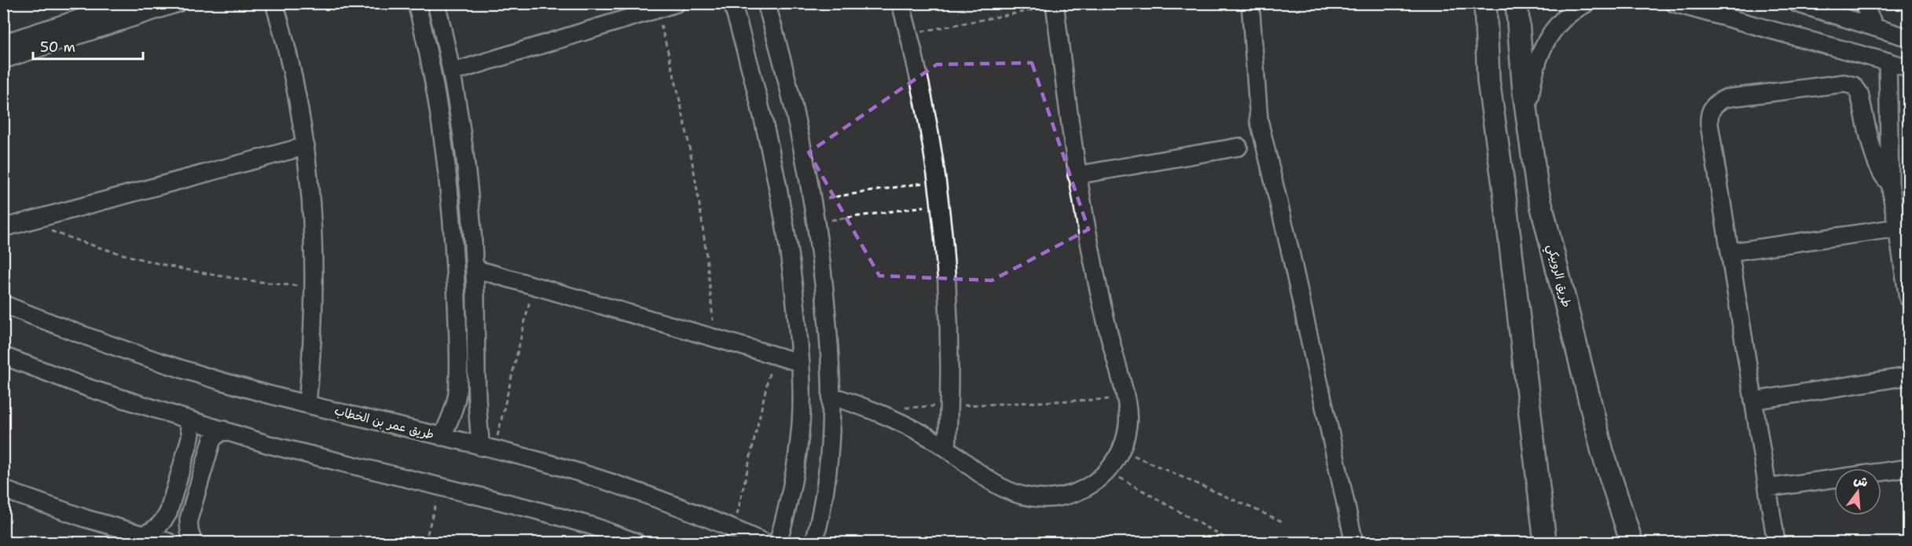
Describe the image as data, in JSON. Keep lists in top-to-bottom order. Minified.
{"streets":{"main road":["طريق الروبيكي"],"street":["طريق عمر بن الخطاب"]},"scale_bar":"50 m","north":"top"}
